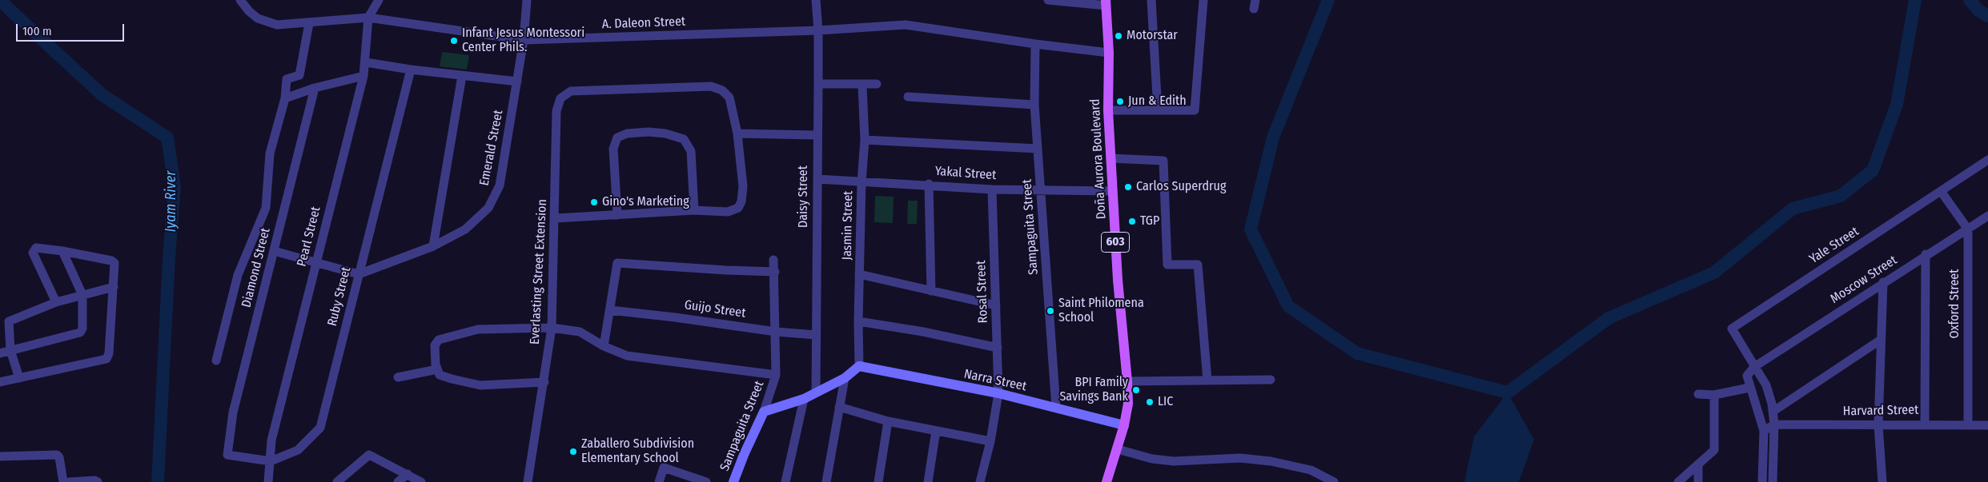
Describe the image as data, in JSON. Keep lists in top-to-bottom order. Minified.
{"streets":{"main road":["Doña Aurora Boulevard","603"],"street":["A. Daleon Street","Emerald Street","Yakal Street","Daisy Street","Jasmin Street","Sampaguita Street","Pearl Street","Yale Street","Diamond Street","Everlasting Street Extension","Moscow Street","Rosal Street","Ruby Street","Oxford Street","Guijo Street","Narra Street","Harvard Street"]},"crossings":[["A. Daleon Street","Emerald Street"],["A. Daleon Street","Doña Aurora Boulevard"],["A. Daleon Street","Daisy Street"],["A. Daleon Street","Sampaguita Street"],["A. Daleon Street","Pearl Street"],["Emerald Street","Ruby Street"],["Doña Aurora Boulevard","Yakal Street"],["Doña Aurora Boulevard","Narra Street"],["Yakal Street","Daisy Street"],["Yakal Street","Jasmin Street"],["Yakal Street","Sampaguita Street"],["Yakal Street","Rosal Street"],["Daisy Street","Guijo Street"],["Jasmin Street","Narra Street"],["Sampaguita Street","Guijo Street"],["Sampaguita Street","Narra Street"],["Pearl Street","Diamond Street"],["Pearl Street","Ruby Street"],["Yale Street","Moscow Street"],["Diamond Street","Ruby Street"],["Moscow Street","Oxford Street"],["Rosal Street","Narra Street"],["Oxford Street","Harvard Street"]],"water":["Iyam River"],"places":["Motorstar","Infant Jesus Montessori Center Phils.","Jun & Edith","Carlos Superdrug","Gino's Marketing","TGP","Saint Philomena School","BPI Family Savings Bank","LIC","Zaballero Subdivision Elementary School"],"scale_bar":"100 m"}
